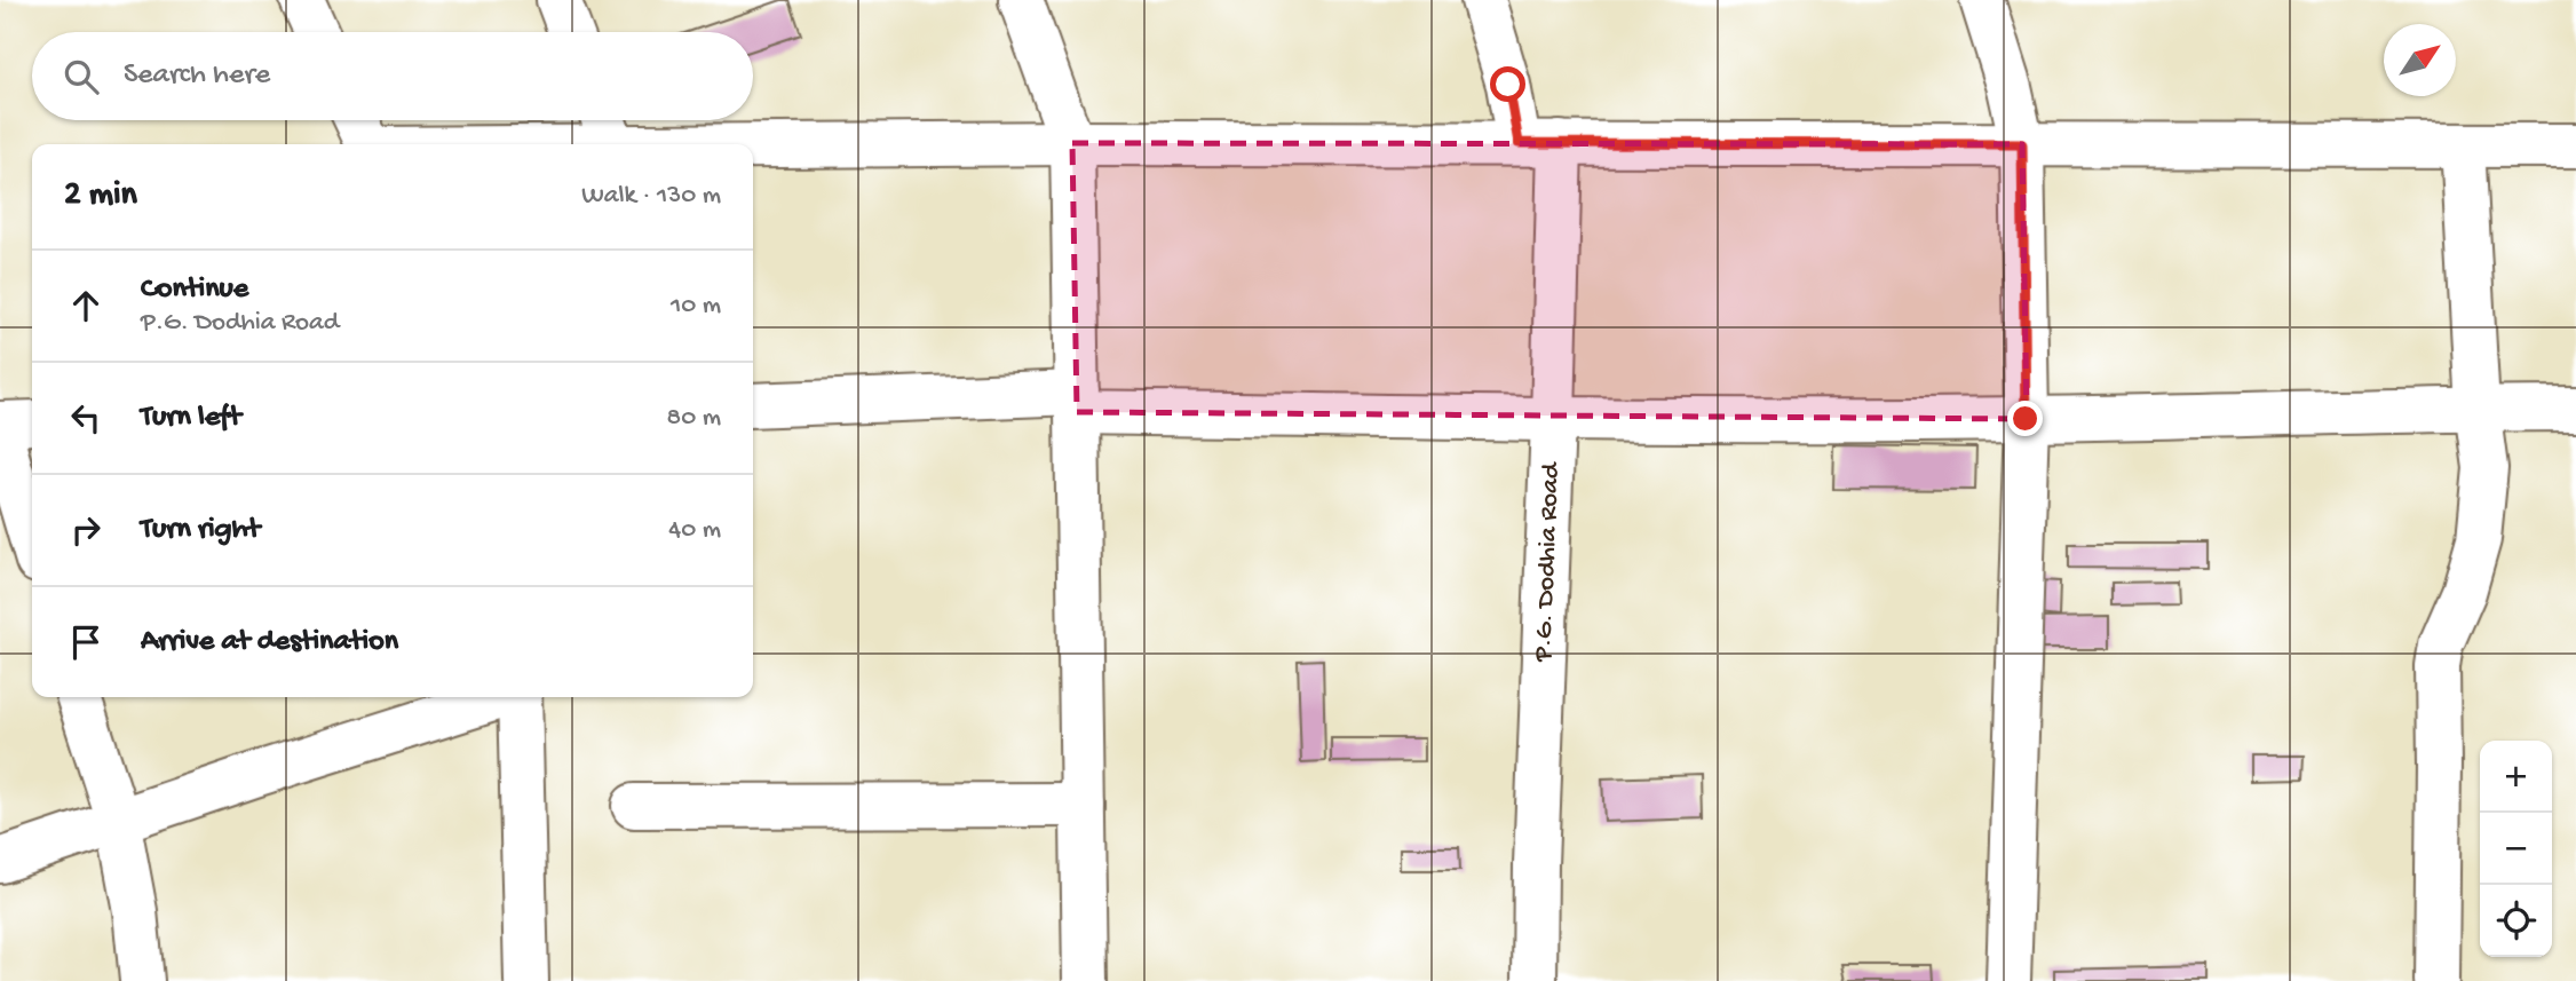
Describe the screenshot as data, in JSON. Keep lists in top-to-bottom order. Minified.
{"streets":{"street":["P.G. Dodhia Road"]},"north":"top right","page":{"search":"Search here","heading":["2 min","Walk · 130 m"],"list":[["Continue","P.G. Dodhia Road","10 m"],["Turn left","80 m"],["Turn right","40 m"],"Arrive at destination"],"map_buttons":["+","−"]}}
